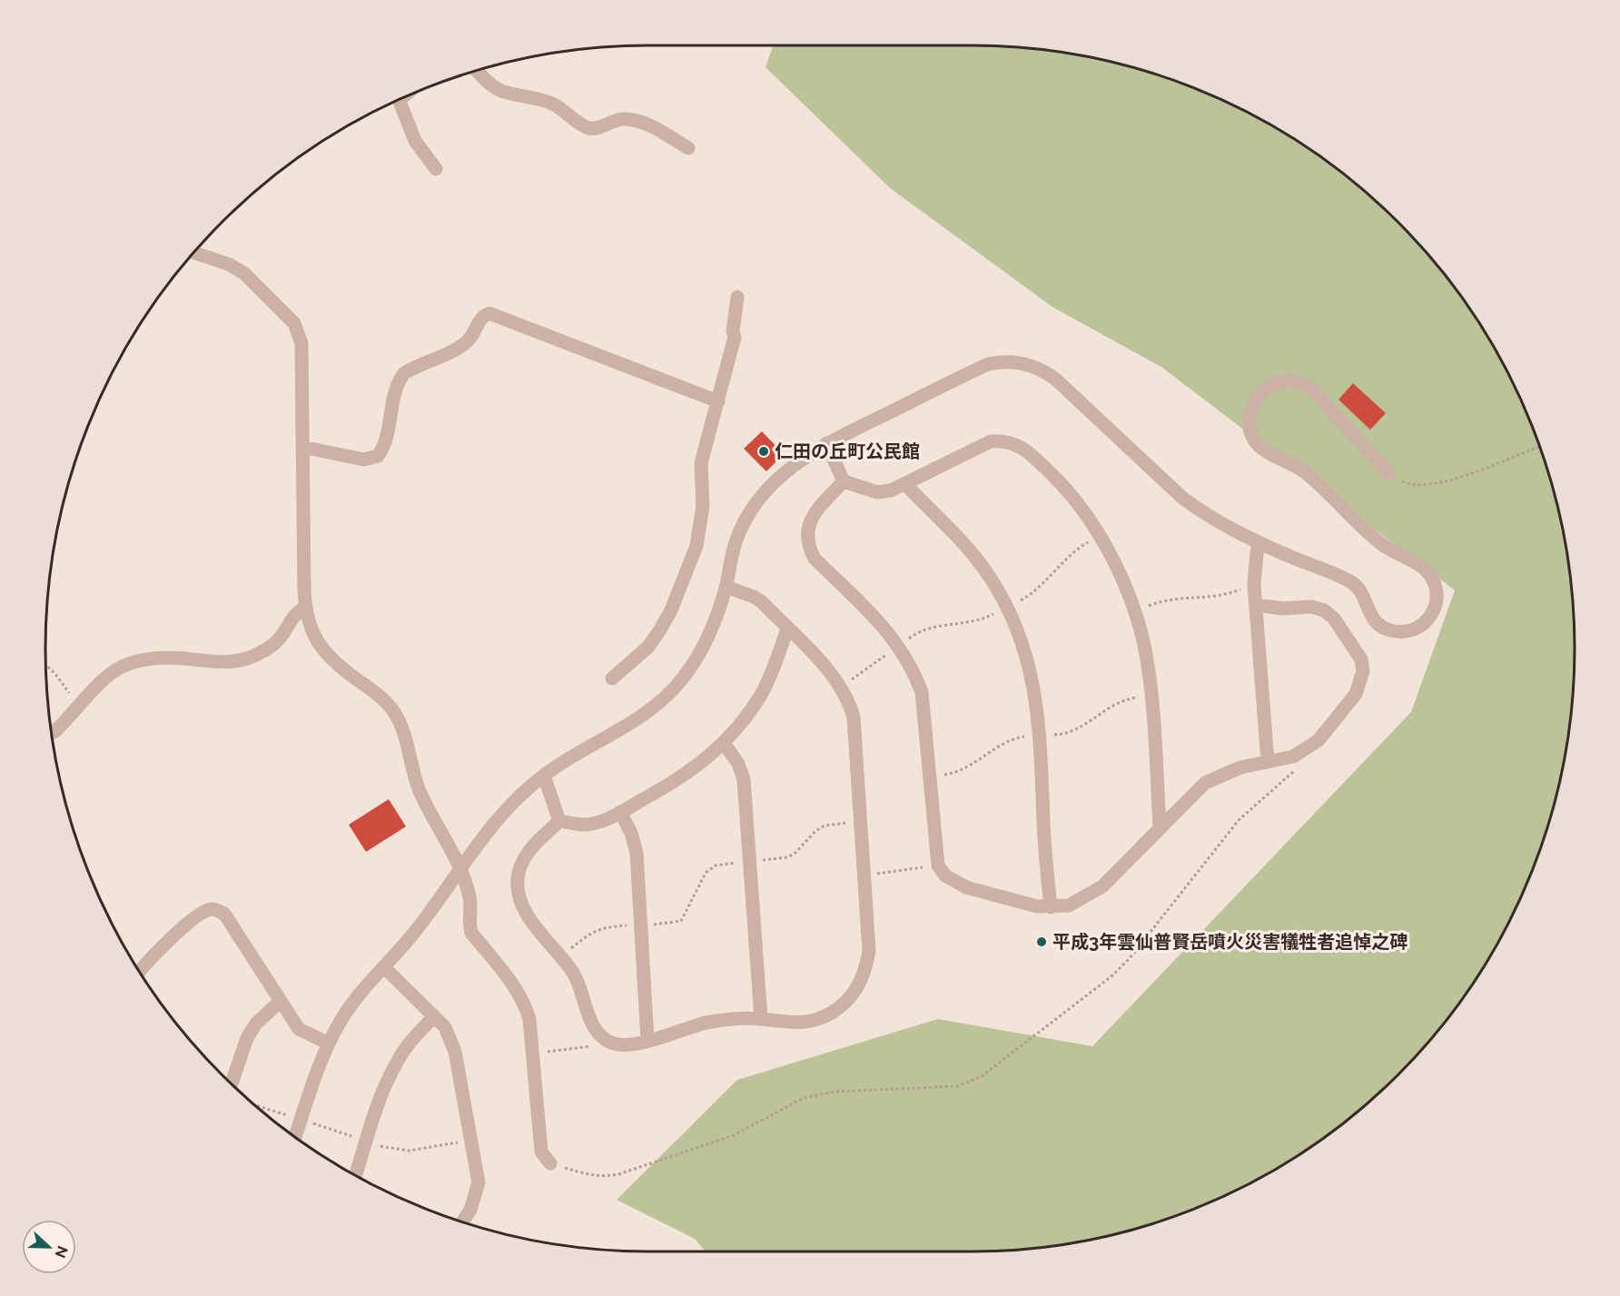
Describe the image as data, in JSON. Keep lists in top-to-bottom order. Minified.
{"places":["仁田の丘町公民館","平成3年雲仙普賢岳噴火災害犠牲者追悼之碑"],"north":"right"}
